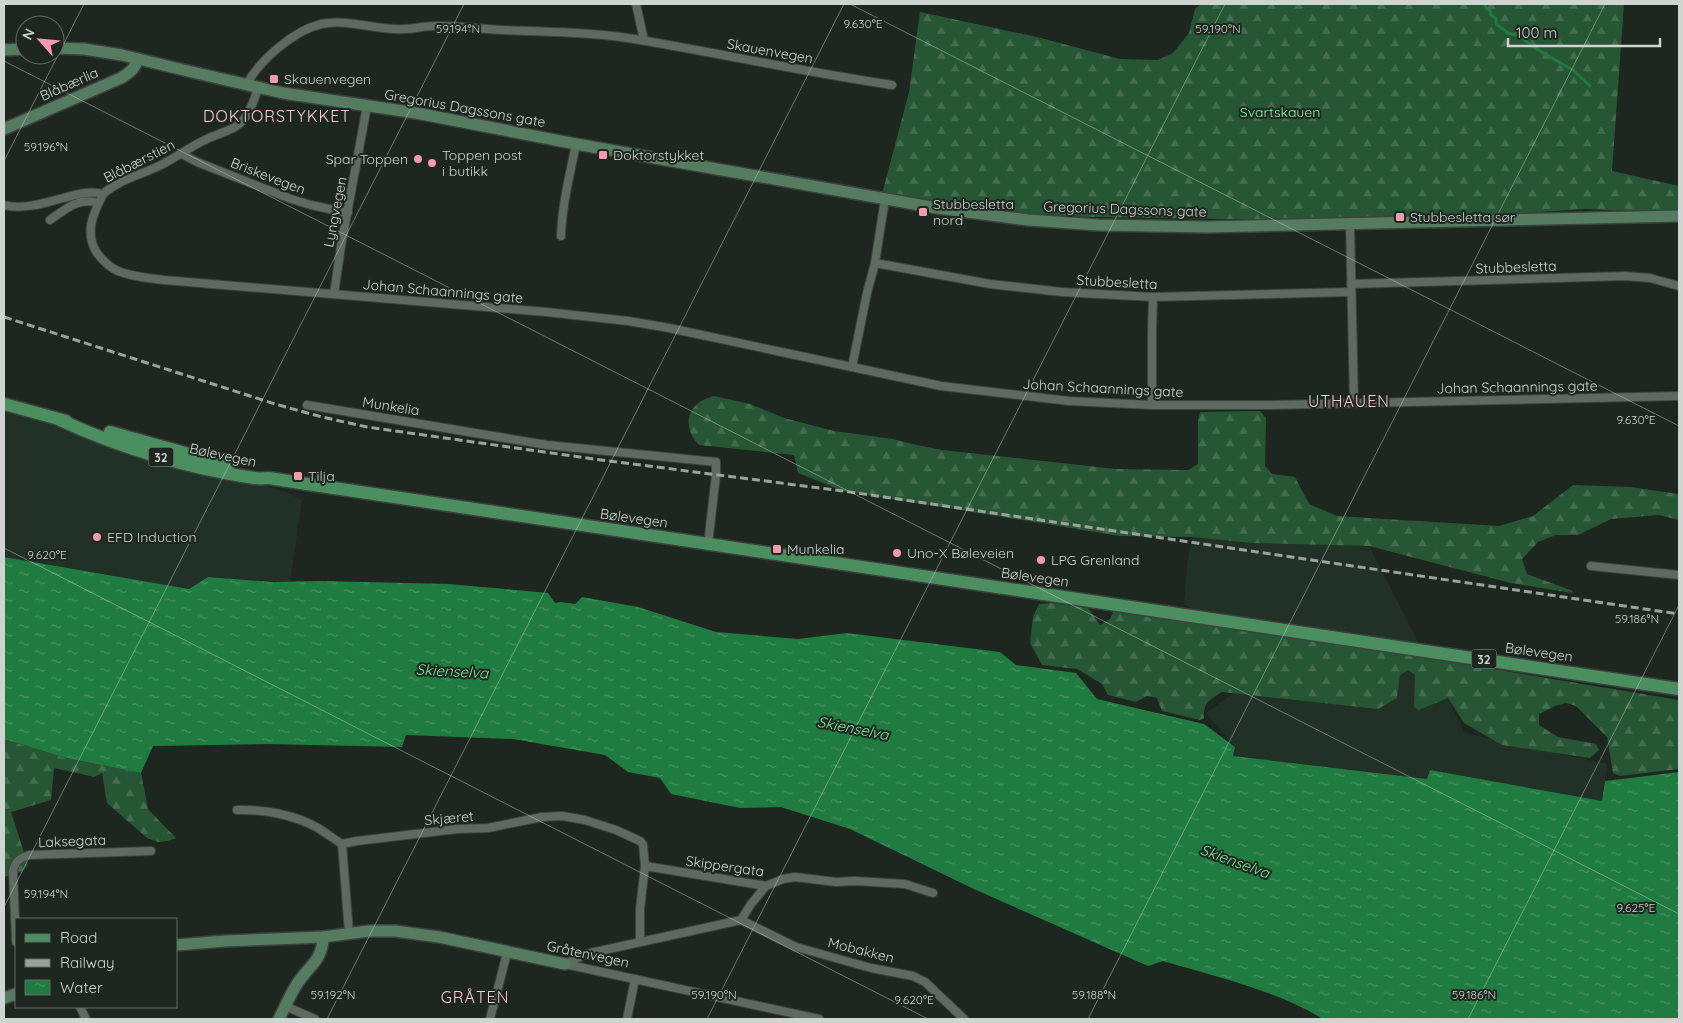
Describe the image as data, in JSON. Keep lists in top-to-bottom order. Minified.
{"streets":{"main road":["Bølevegen","32"],"street":["Skauenvegen","Blåbærlia","Gregorius Dagssons gate","Blåbærstien","Briskevegen","Lyngvegen","Stubbesletta","Johan Schaannings gate","Munkelia","Skjæret","Laksegata","Skippergata","Mobakken","Gråtenvegen"]},"crossings":[["Skauenvegen","Gregorius Dagssons gate"],["Blåbærlia","Gregorius Dagssons gate"],["Gregorius Dagssons gate","Blåbærstien"],["Gregorius Dagssons gate","Lyngvegen"],["Blåbærstien","Briskevegen"],["Blåbærstien","Johan Schaannings gate"],["Briskevegen","Lyngvegen"],["Lyngvegen","Johan Schaannings gate"],["Munkelia","Bølevegen"],["Skjæret","Skippergata"]],"districts":["DOKTORSTYKKET","UTHAUEN","GRÅTEN"],"water":["Skienselva"],"parks":["Svartskauen"],"places":{"transit":["Skauenvegen","Doktorstykket","Stubbesletta nord","Stubbesletta sør","Tilja","Munkelia"],"other":["Spar Toppen","Toppen post i butikk","EFD Induction","Uno-X Bøleveien","LPG Grenland"]},"legend":["Road","Railway","Water"],"scale_bar":"100 m","north":"top left","coordinates":["9.630°E","59.194°N","59.190°N","59.196°N","9.620°E","59.186°N","9.625°E","59.192°N","59.188°N"]}
